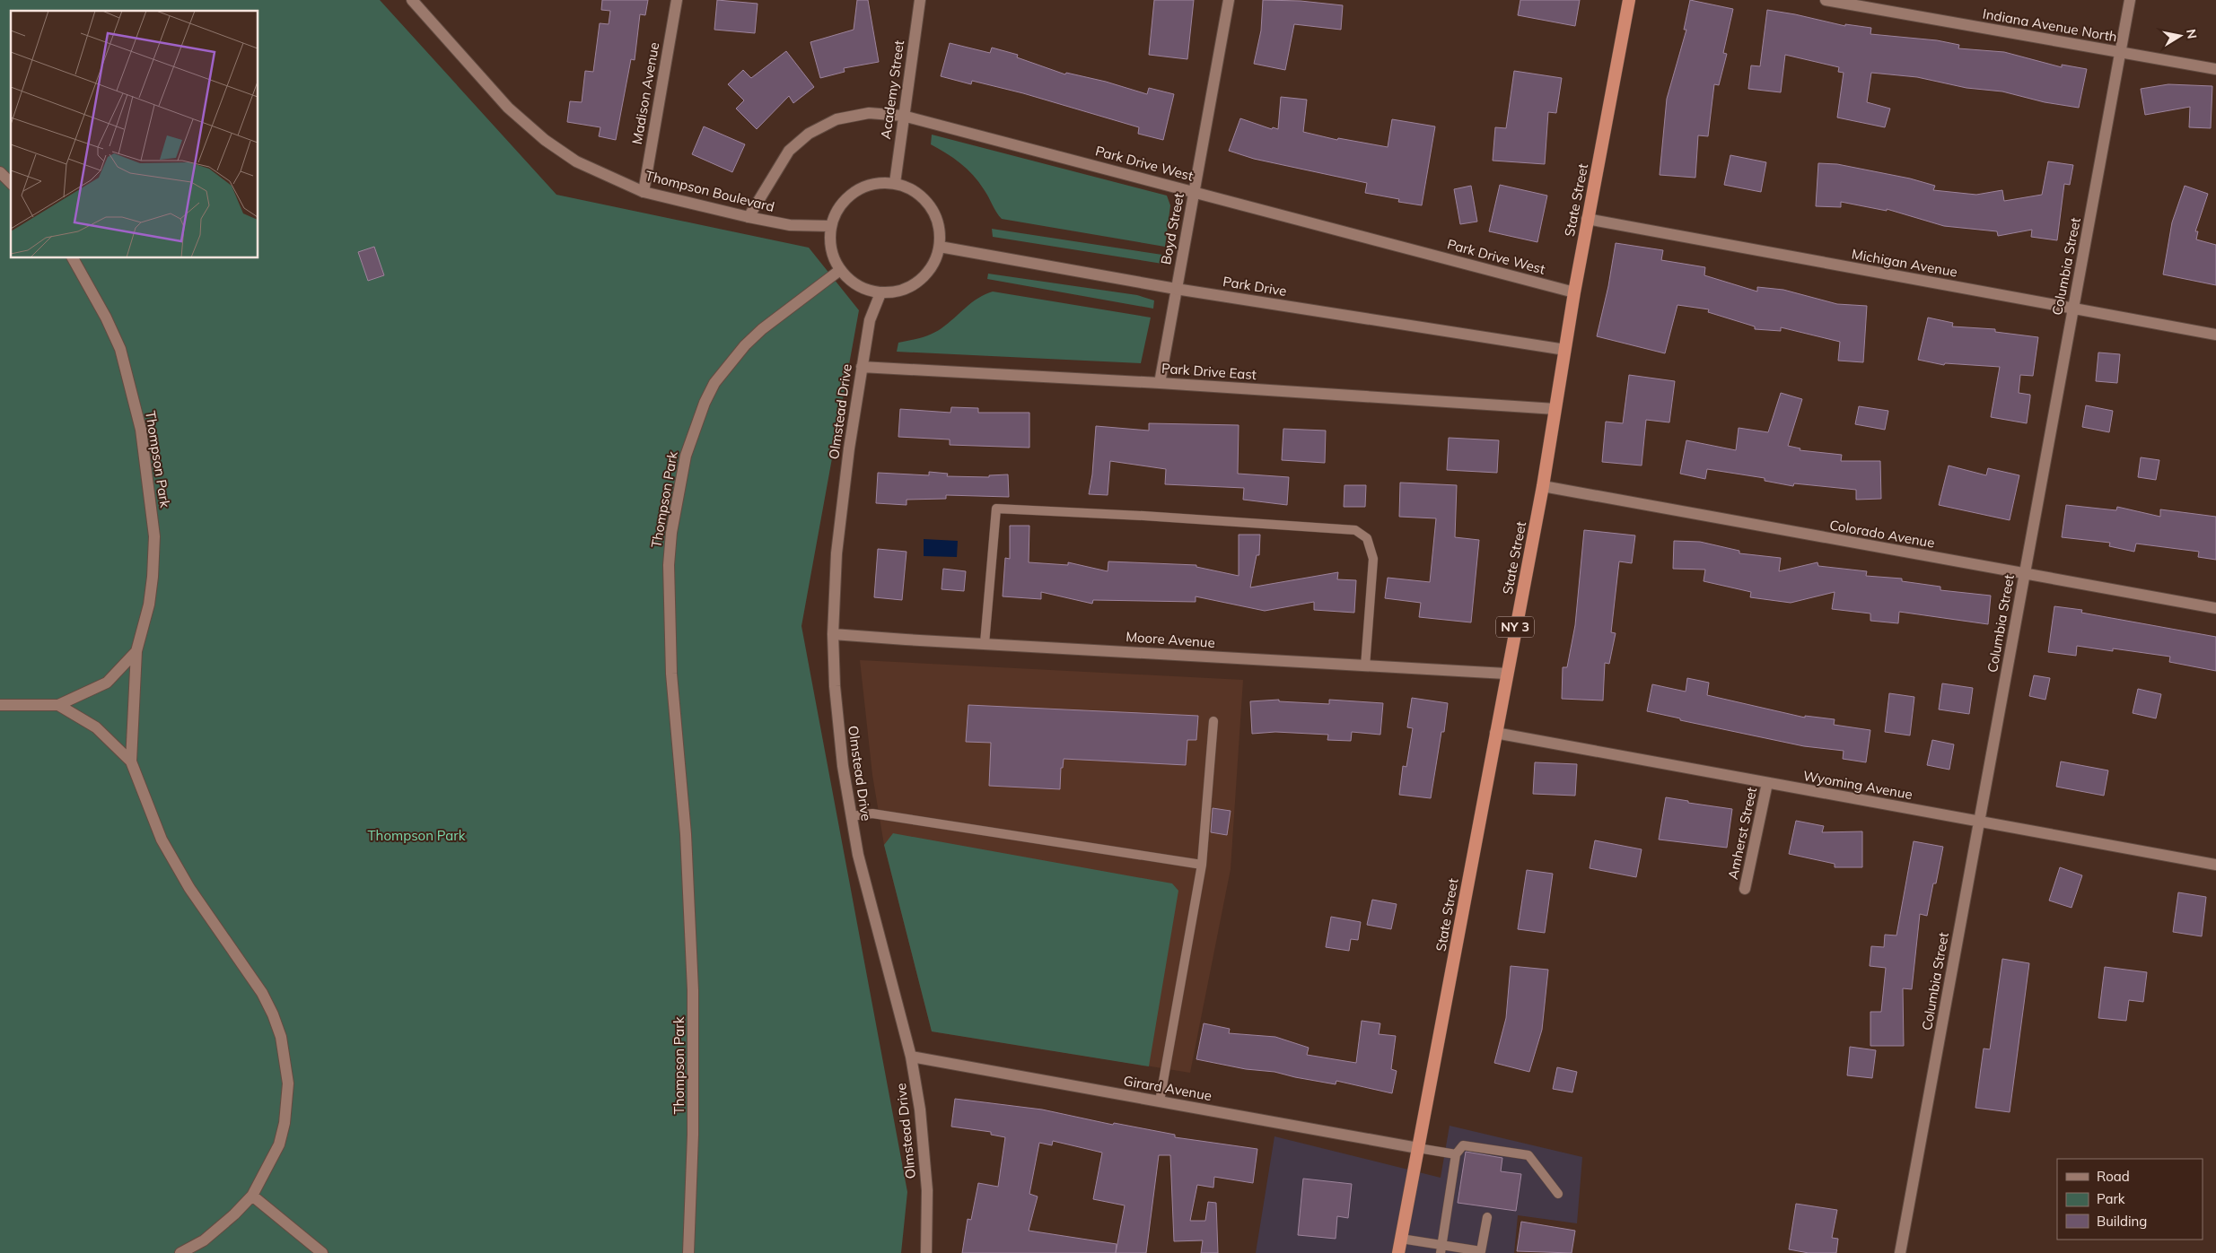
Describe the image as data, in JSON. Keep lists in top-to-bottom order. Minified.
{"streets":{"highway":["State Street","NY 3"],"street":["Indiana Avenue North","Academy Street","Madison Avenue","Park Drive West","Thompson Boulevard","Boyd Street","Michigan Avenue","Columbia Street","Park Drive","Park Drive East","Olmstead Drive","Thompson Park","Colorado Avenue","Moore Avenue","Wyoming Avenue","Amherst Street","Girard Avenue"]},"crossings":[["Indiana Avenue North","Columbia Street"],["Academy Street","Park Drive West"],["Academy Street","Thompson Boulevard"],["Academy Street","Park Drive"],["Academy Street","Olmstead Drive"],["Academy Street","Thompson Park"],["Madison Avenue","Thompson Boulevard"],["Park Drive West","Thompson Boulevard"],["Park Drive West","State Street"],["Park Drive West","Boyd Street"],["Thompson Boulevard","Park Drive"],["Thompson Boulevard","Olmstead Drive"],["Thompson Boulevard","Thompson Park"],["State Street","Michigan Avenue"],["State Street","Park Drive"],["State Street","Park Drive East"],["State Street","Colorado Avenue"],["State Street","Moore Avenue"],["State Street","Wyoming Avenue"],["State Street","Girard Avenue"],["Boyd Street","Park Drive"],["Boyd Street","Park Drive East"],["Michigan Avenue","Columbia Street"],["Columbia Street","Colorado Avenue"],["Columbia Street","Wyoming Avenue"],["Park Drive","Olmstead Drive"],["Park Drive","Thompson Park"],["Park Drive East","Olmstead Drive"],["Olmstead Drive","Thompson Park"],["Olmstead Drive","Moore Avenue"],["Olmstead Drive","Girard Avenue"],["Wyoming Avenue","Amherst Street"]],"parks":["Thompson Park"],"legend":["Road","Park","Building"],"north":"right"}
